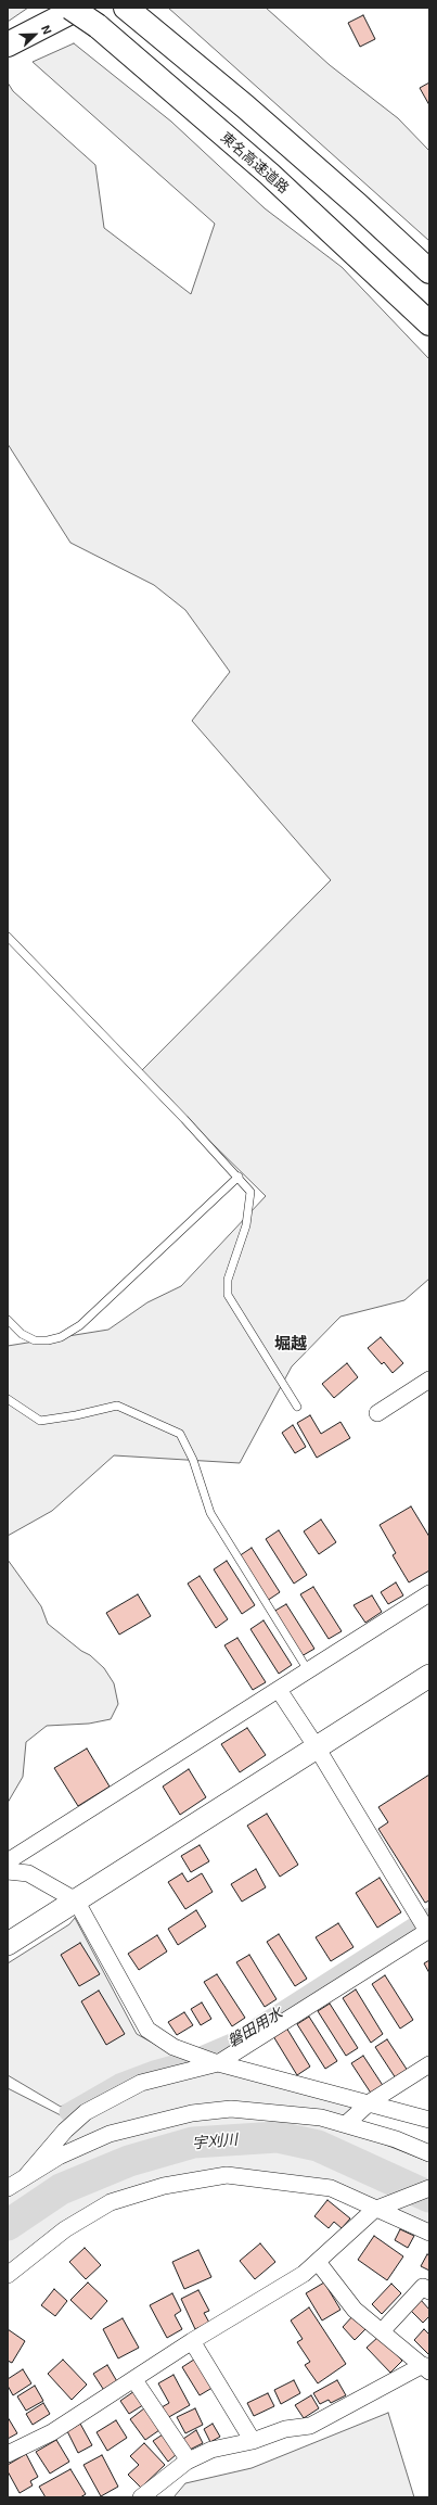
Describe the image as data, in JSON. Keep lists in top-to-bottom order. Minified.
{"streets":{"main road":["東名高速道路"]},"districts":["堀越"],"water":["磐田用水","宇刈川"],"north":"top right"}
